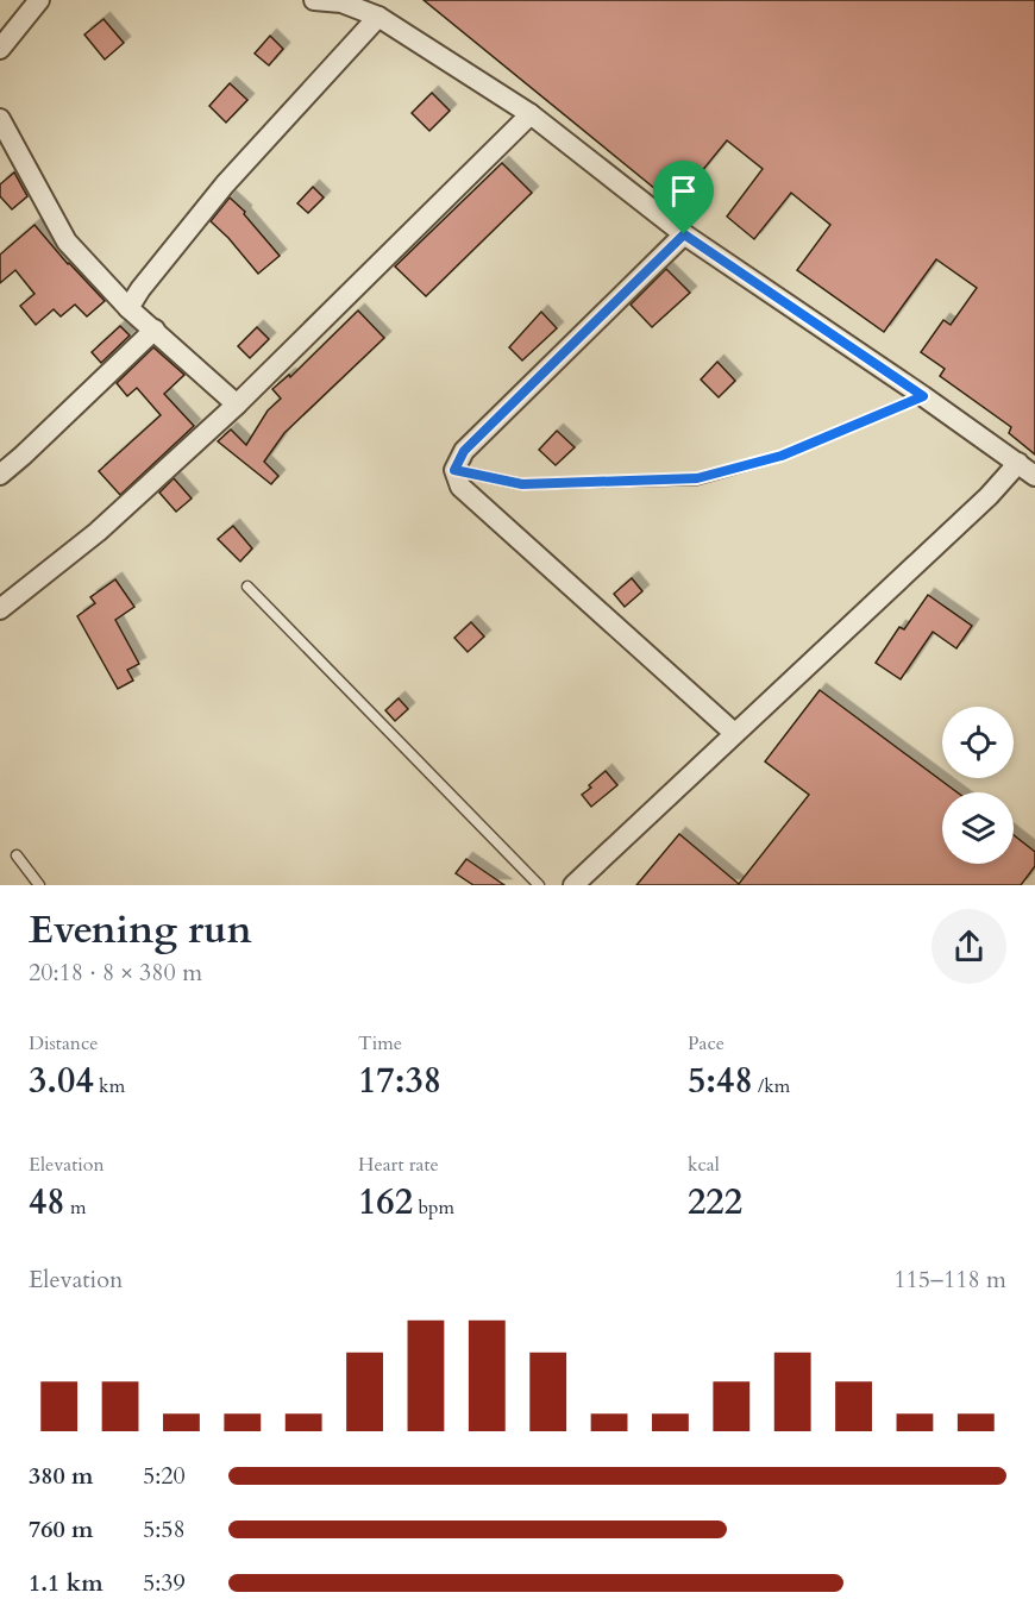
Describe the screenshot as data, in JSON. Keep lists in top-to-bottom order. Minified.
{"page":{"heading":["Evening run","20:18 · 8 × 380 m"],"stats":[["Distance","3.04 km"],["Time","17:38"],["Pace","5:48 /km"],["Elevation","48 m"],["Heart rate","162 bpm"],["kcal","222"]],"chart":["Elevation","115–118 m"],"list":[{"name":"380 m","note":"5:20"},{"name":"760 m","note":"5:58"},{"name":"1.1 km","note":"5:39"}]}}
